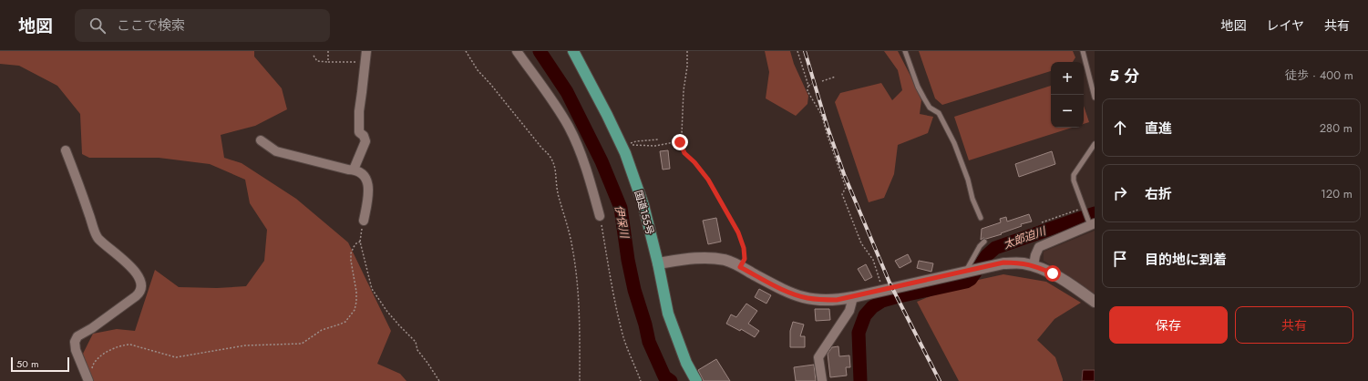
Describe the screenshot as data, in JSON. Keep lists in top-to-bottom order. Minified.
{"streets":{"highway":["国道155号"]},"water":["伊保川","太郎迫川"],"scale_bar":"50 m","page":{"header":"地図","search":"ここで検索","nav":["地図","レイヤ","共有"],"heading":["5 分","徒歩 · 400 m"],"map_buttons":["+","−"],"list":[["直進","280 m"],["右折","120 m"],"目的地に到着"],"buttons":["保存","共有"],"scale":"50 m"}}
